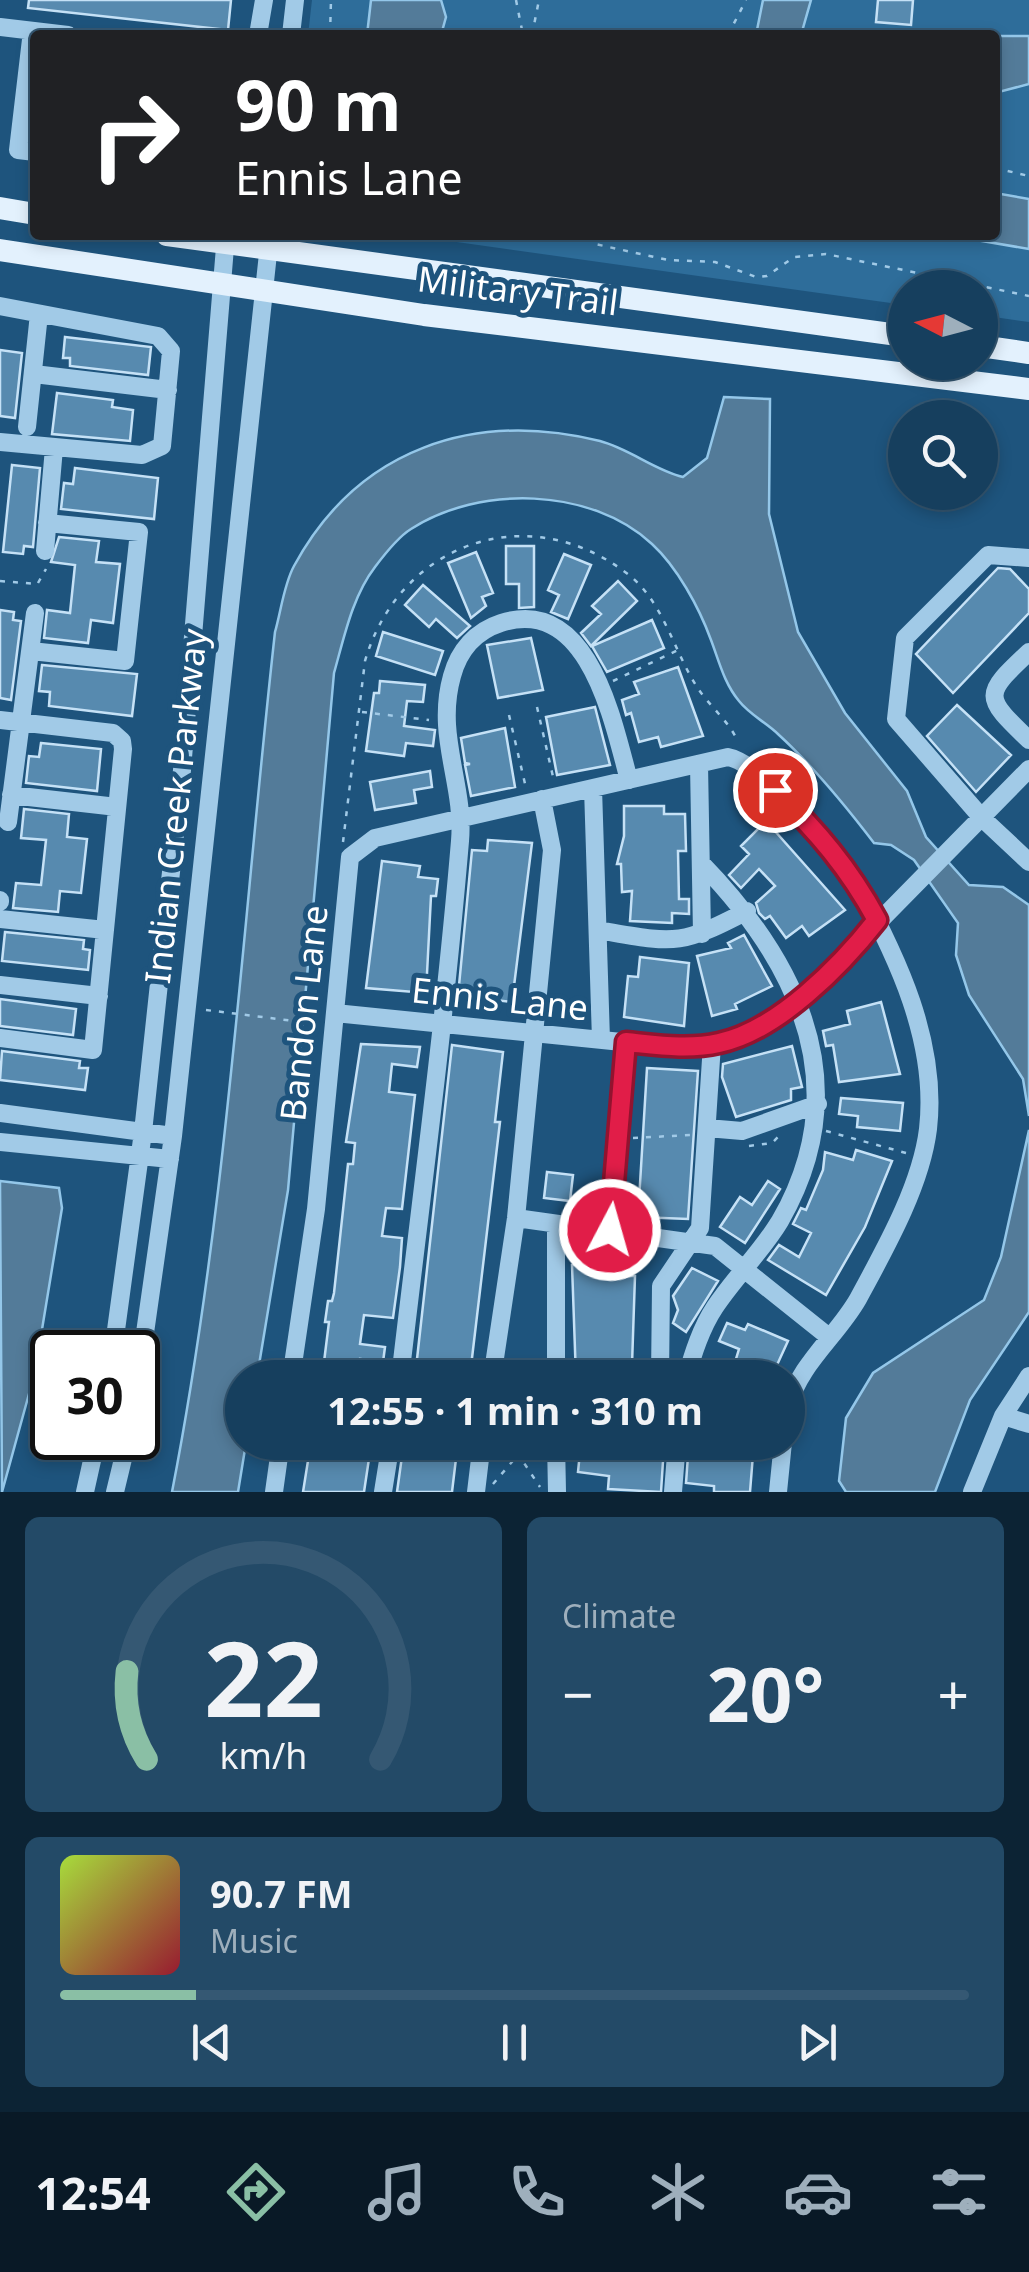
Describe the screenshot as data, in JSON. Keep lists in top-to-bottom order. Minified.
{"streets":{"main road":["Military Trail"],"street":["Indian Creek Parkway","Ennis Lane","Bandon Lane"]},"crossings":[["Military Trail","Indian Creek Parkway"],["Ennis Lane","Bandon Lane"]],"north":"left","page":{"turn":["90 m","Ennis Lane"],"limit":"30","trip":"12:55 · 1 min · 310 m","tile":"Climate","heat":["−","20°","+"],"song":["90.7 FM","Music"],"tabs":"12:54","gauge":["22","km/h"]}}
